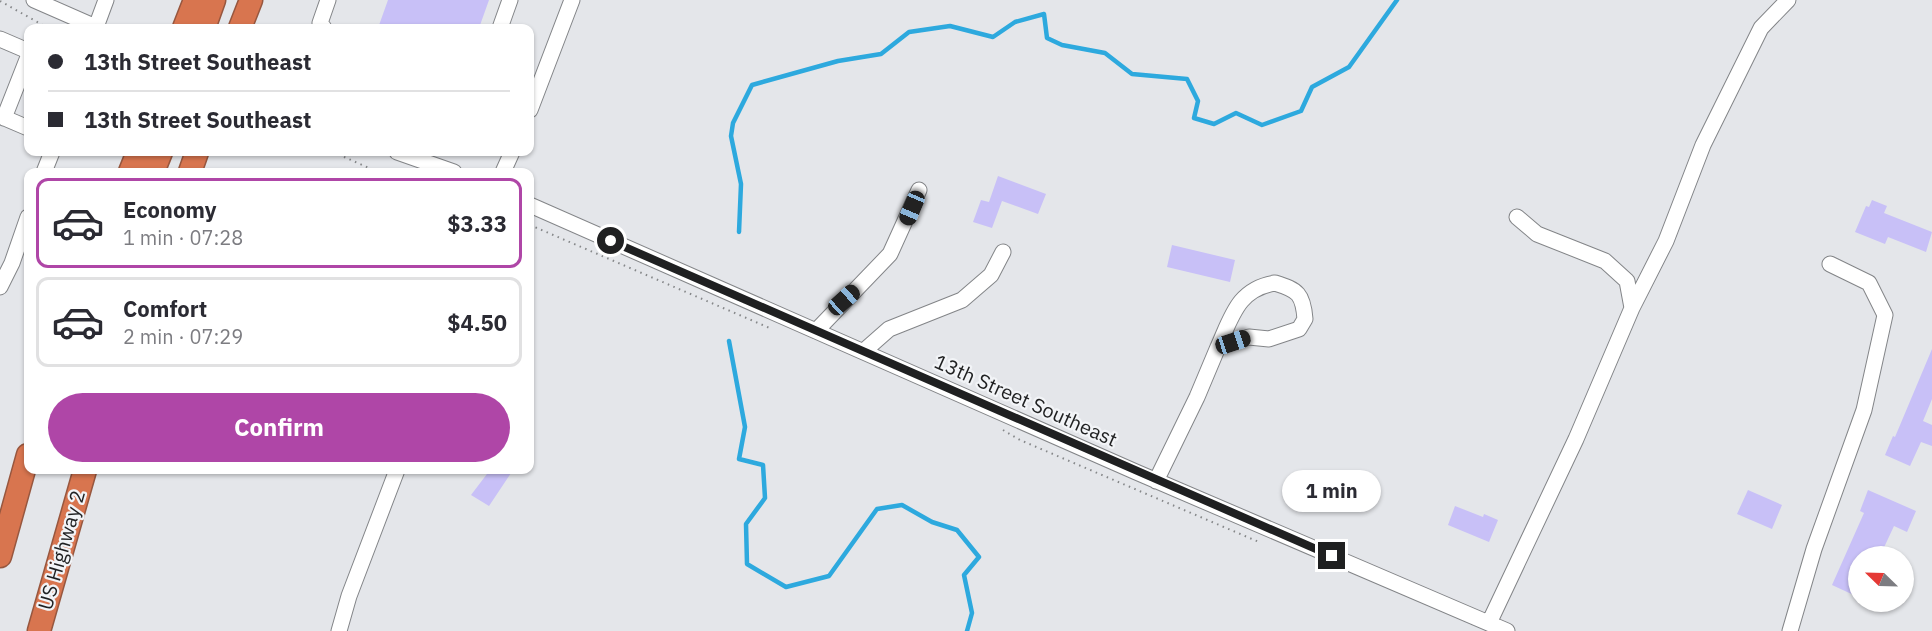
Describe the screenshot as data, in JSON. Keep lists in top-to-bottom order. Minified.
{"streets":{"highway":["US Highway 2"],"street":["13th Street Southeast"]},"north":"top left","page":{"banner":["13th Street Southeast","13th Street Southeast"],"list":[{"name":"Economy","note":"1 min · 07:28","value":"$3.33"},{"name":"Comfort","note":"2 min · 07:29","value":"$4.50"}],"buttons":"Confirm","bubble":"1 min"}}
